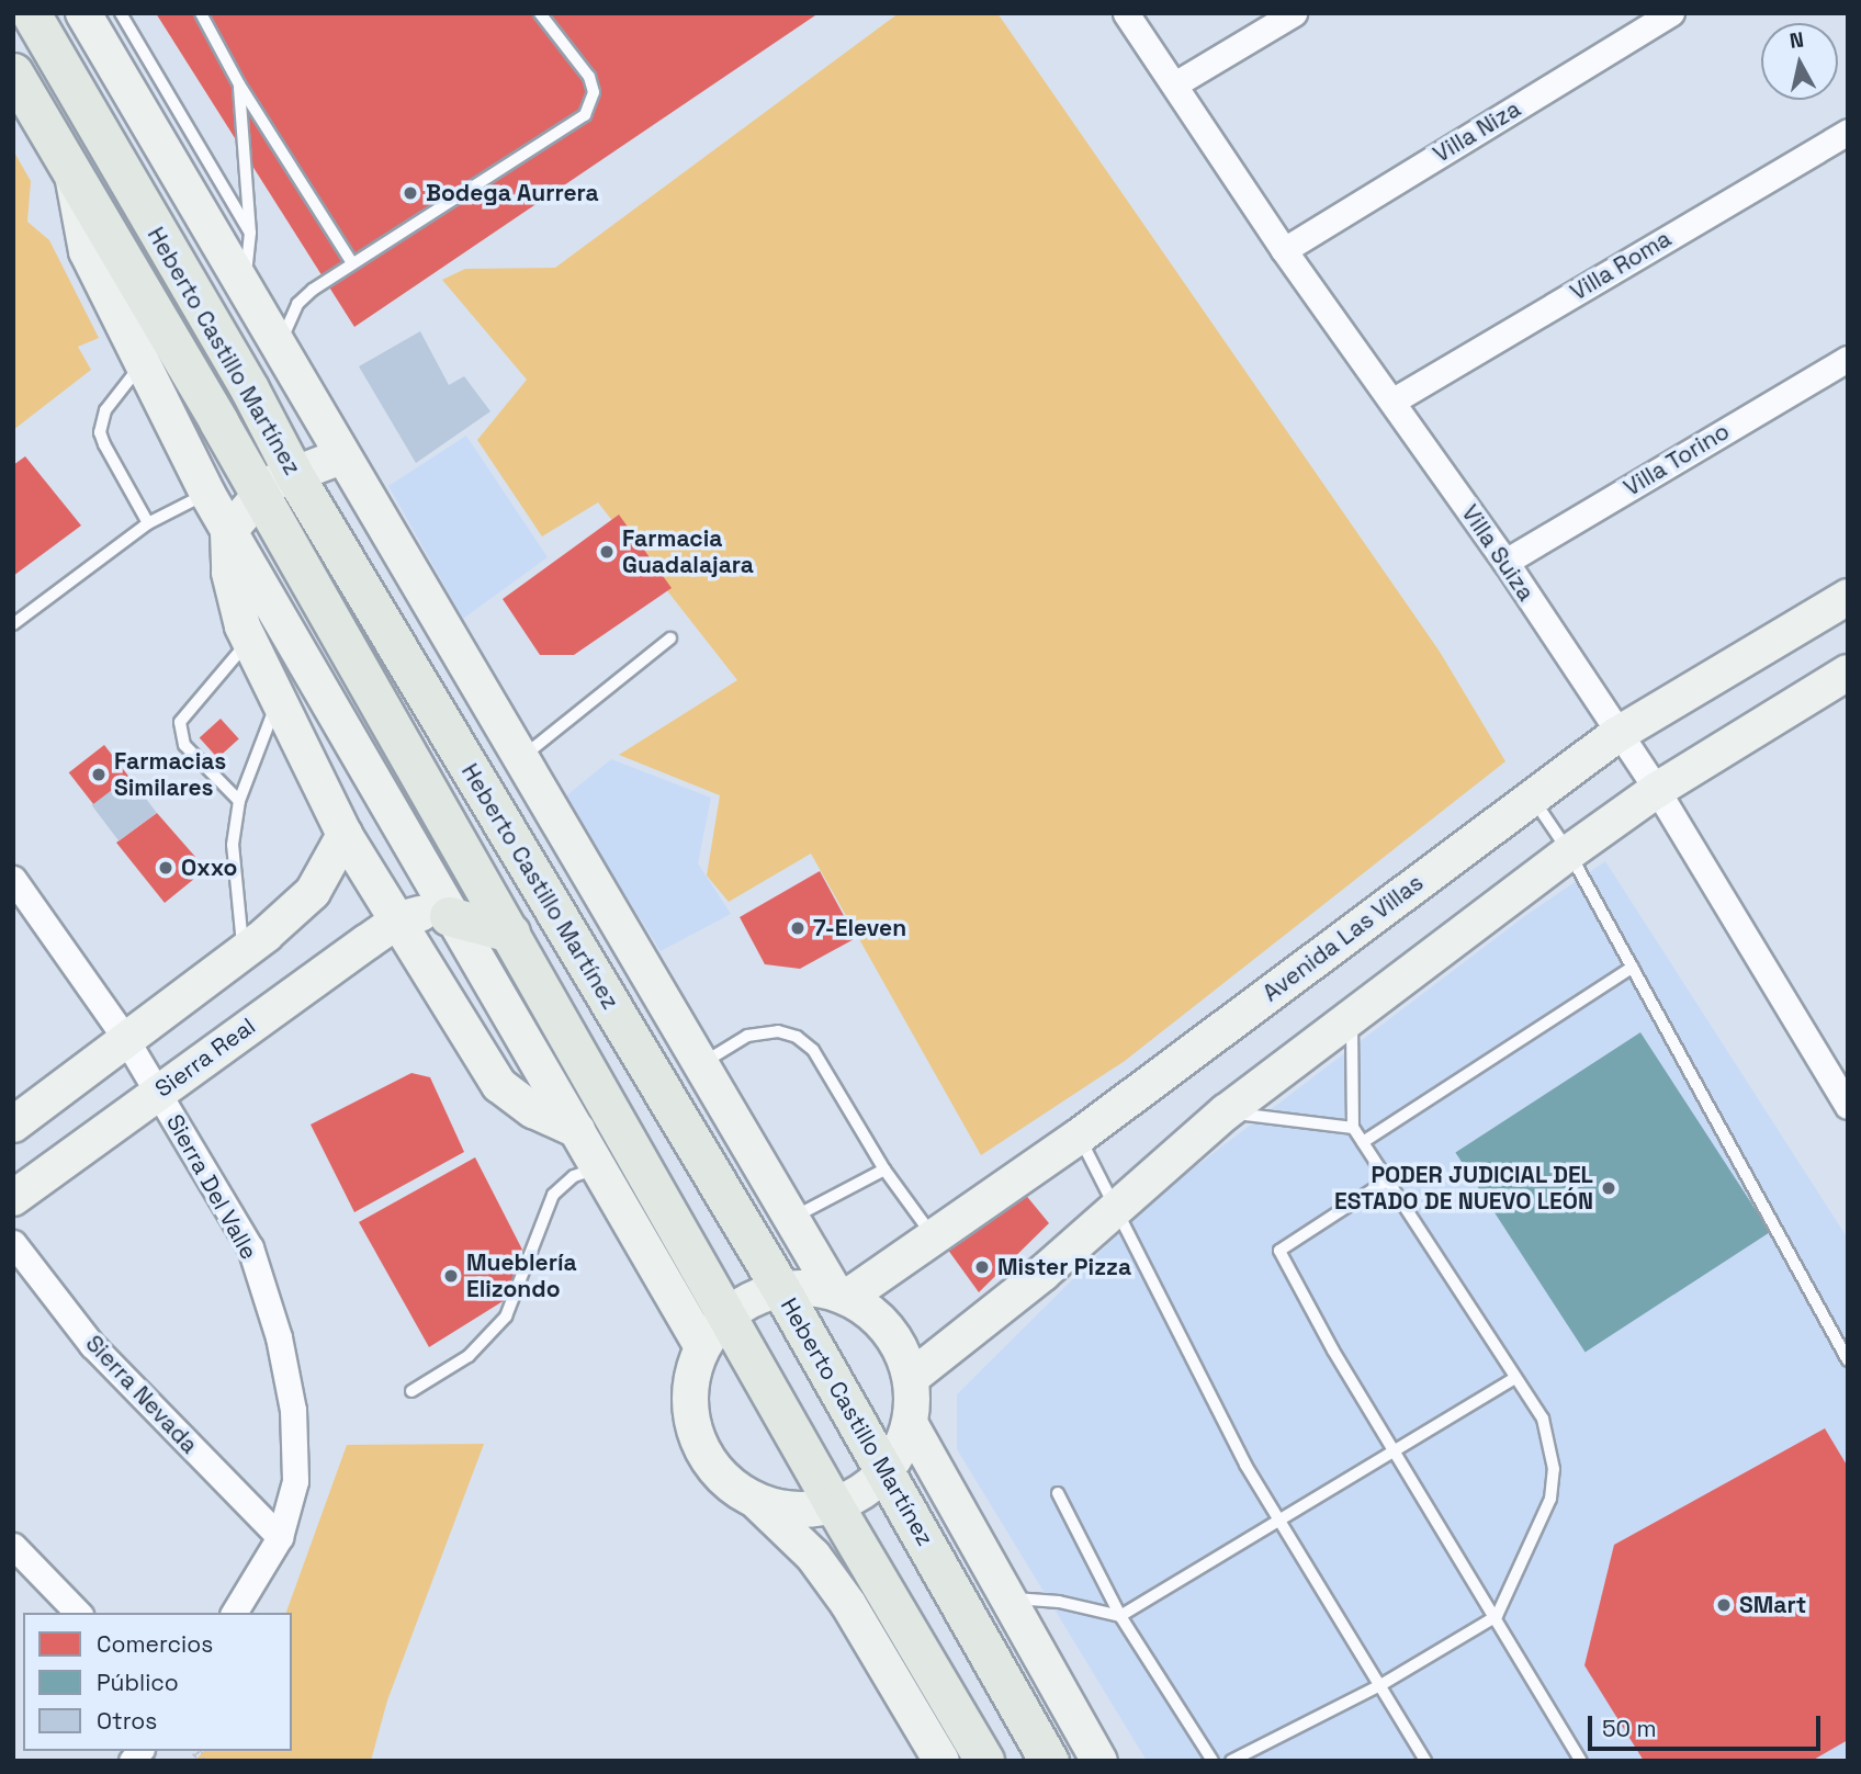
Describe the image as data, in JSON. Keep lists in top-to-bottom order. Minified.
{"streets":{"main road":["Heberto Castillo Martínez"],"street":["Villa Niza","Villa Roma","Villa Torino","Villa Suiza","Avenida Las Villas","Sierra Real","Sierra Del Valle","Sierra Nevada"]},"crossings":[["Villa Niza","Villa Suiza"],["Villa Roma","Villa Suiza"],["Villa Torino","Villa Suiza"],["Villa Suiza","Avenida Las Villas"],["Sierra Real","Sierra Del Valle"],["Sierra Del Valle","Sierra Nevada"]],"places":["Bodega Aurrera","Farmacia Guadalajara","Farmacias Similares","Oxxo","7-Eleven","PODER JUDICIAL DEL ESTADO DE NUEVO LEÓN","Mister Pizza","Mueblería Elizondo","SMart"],"legend":["Comercios","Público","Otros"],"scale_bar":"50 m","north":"top"}
